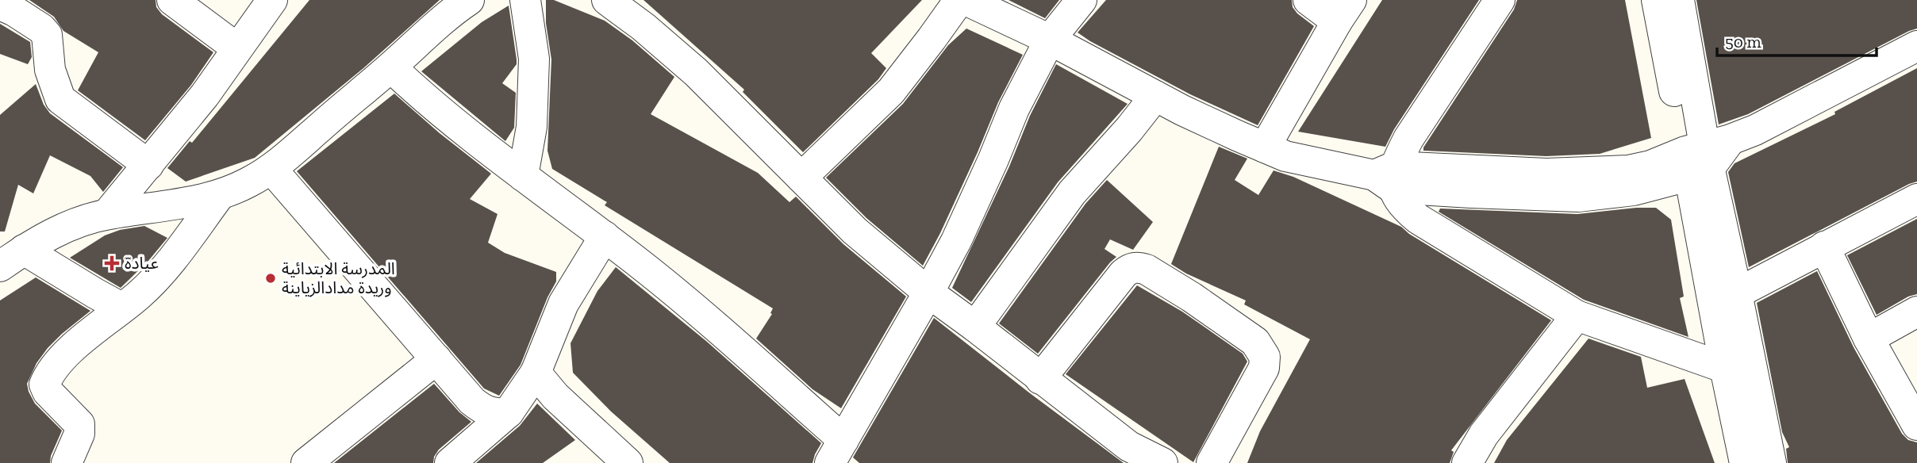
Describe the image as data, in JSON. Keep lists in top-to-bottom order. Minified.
{"places":{"health":["عيادة"],"other":["المدرسة الابتدائية وريدة مدادالزياينة"]},"scale_bar":"50 m"}
